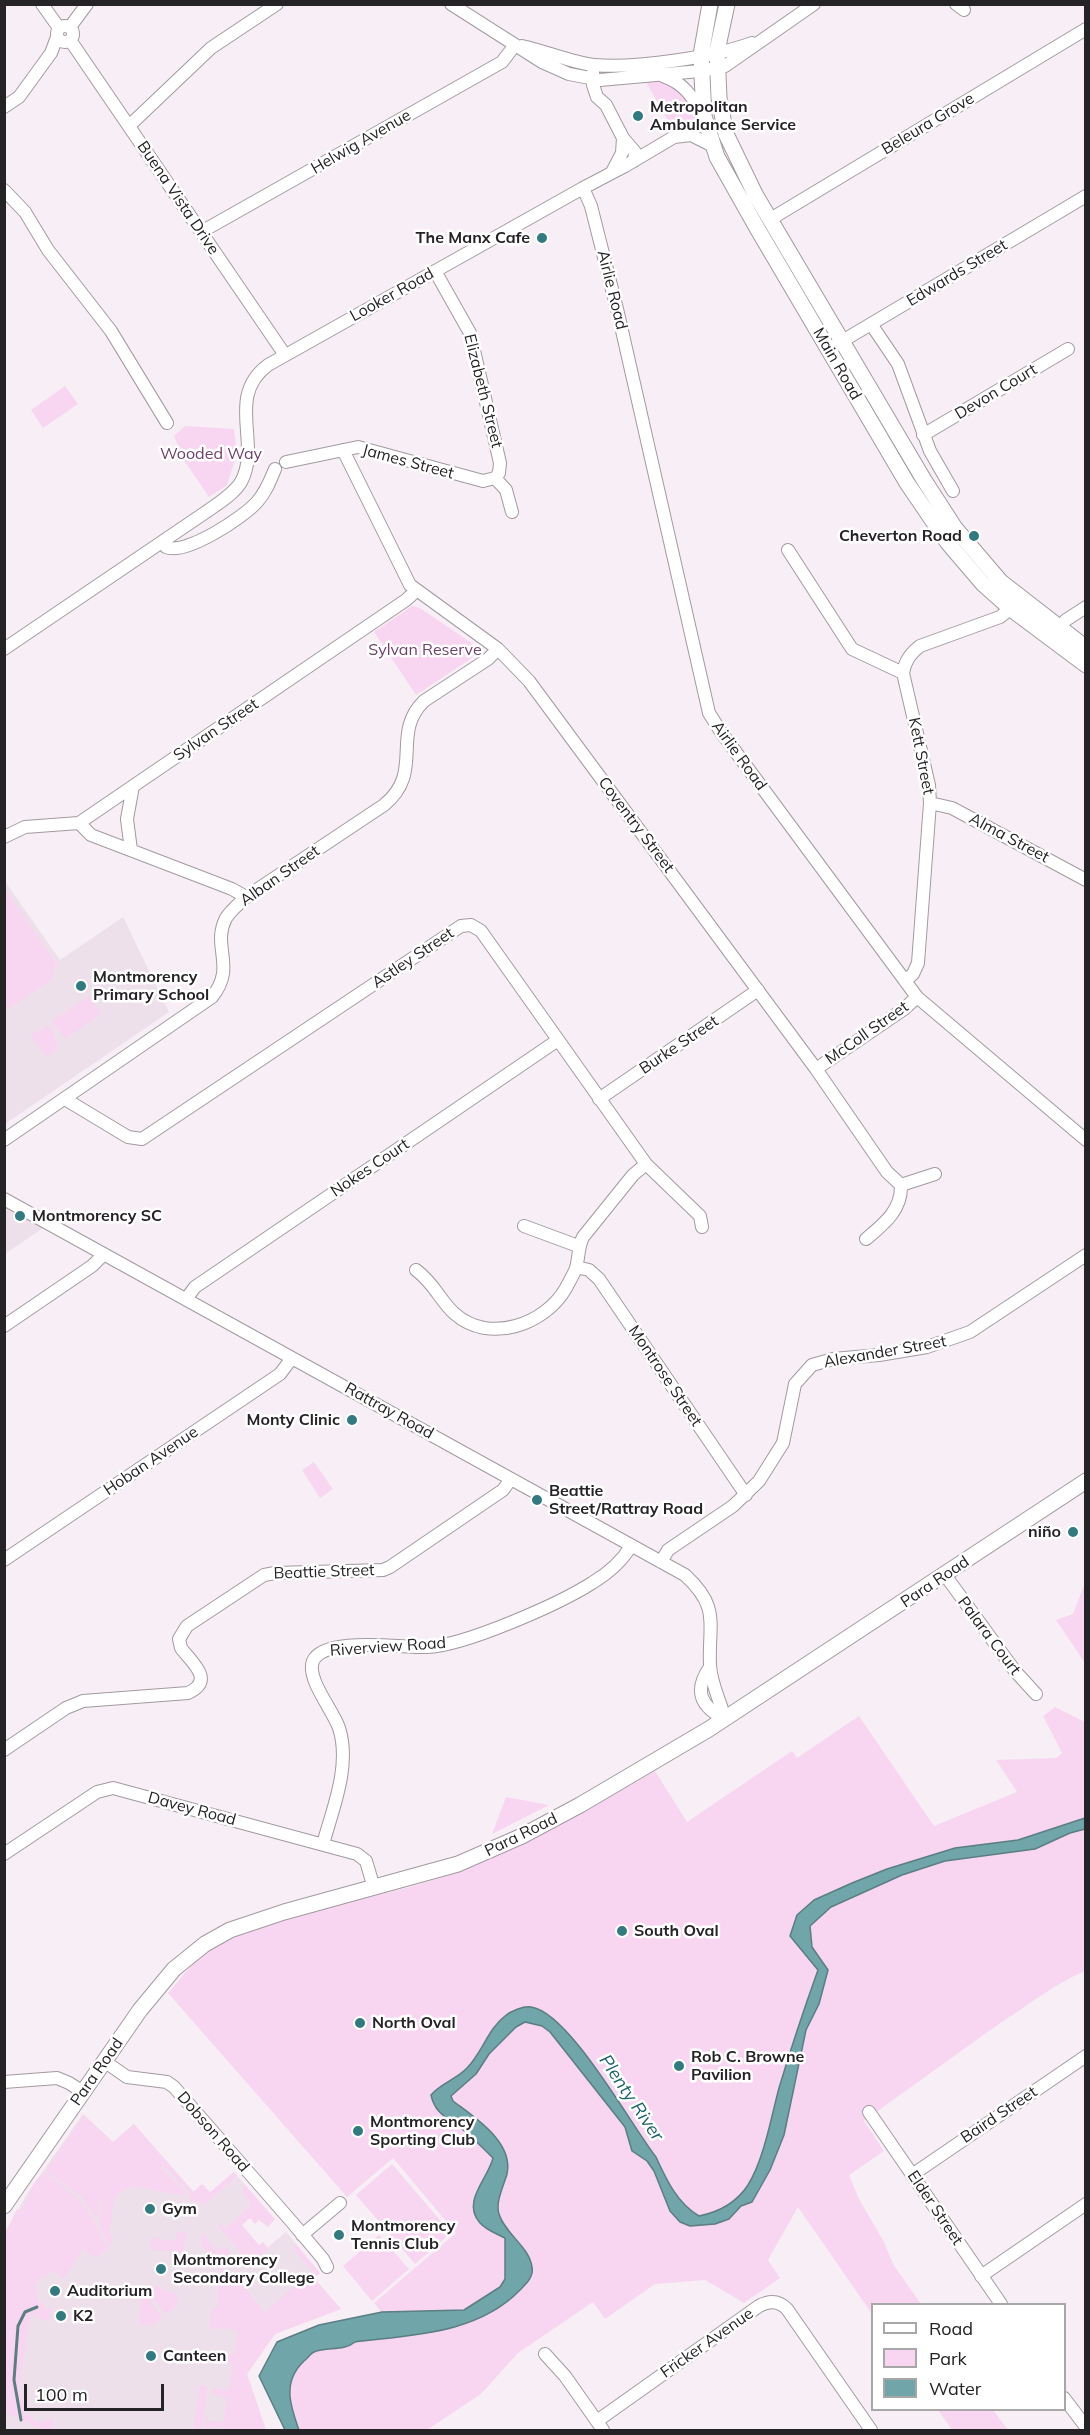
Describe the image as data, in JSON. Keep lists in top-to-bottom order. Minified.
{"streets":{"main road":["Main Road","Para Road"],"street":["Beleura Grove","Helwig Avenue","Buena Vista Drive","Edwards Street","Airlie Road","Looker Road","Elizabeth Street","Devon Court","James Street","Sylvan Street","Kett Street","Coventry Street","Alma Street","Alban Street","Astley Street","McColl Street","Burke Street","Nokes Court","Alexander Street","Montrose Street","Rattray Road","Hoban Avenue","Beattie Street","Palara Court","Riverview Road","Davey Road","Baird Street","Dobson Road","Elder Street","Fricker Avenue"]},"crossings":[["Beleura Grove","Main Road"],["Helwig Avenue","Buena Vista Drive"],["Buena Vista Drive","Looker Road"],["Edwards Street","Main Road"],["Airlie Road","Looker Road"],["Airlie Road","Kett Street"],["Airlie Road","McColl Street"],["Looker Road","Main Road"],["Looker Road","Elizabeth Street"],["Looker Road","James Street"],["Elizabeth Street","James Street"],["James Street","Coventry Street"],["Sylvan Street","Coventry Street"],["Kett Street","Alma Street"],["Coventry Street","Alban Street"],["Coventry Street","McColl Street"],["Coventry Street","Burke Street"],["Alban Street","Astley Street"],["Astley Street","Burke Street"],["Astley Street","Nokes Court"],["Nokes Court","Rattray Road"],["Alexander Street","Montrose Street"],["Alexander Street","Rattray Road"],["Rattray Road","Hoban Avenue"],["Rattray Road","Beattie Street"],["Rattray Road","Para Road"],["Rattray Road","Riverview Road"],["Para Road","Palara Court"],["Para Road","Davey Road"],["Para Road","Dobson Road"],["Riverview Road","Davey Road"],["Baird Street","Elder Street"]],"water":["Plenty River"],"parks":["Wooded Way","Sylvan Reserve"],"places":["Metropolitan Ambulance Service","The Manx Cafe","Cheverton Road","Montmorency Primary School","Montmorency SC","Monty Clinic","Beattie Street/Rattray Road","niño","South Oval","North Oval","Rob C. Browne Pavilion","Montmorency Sporting Club","Gym","Montmorency Tennis Club","Montmorency Secondary College","Auditorium","K2","Canteen"],"legend":["Road","Park","Water"],"scale_bar":"100 m"}
